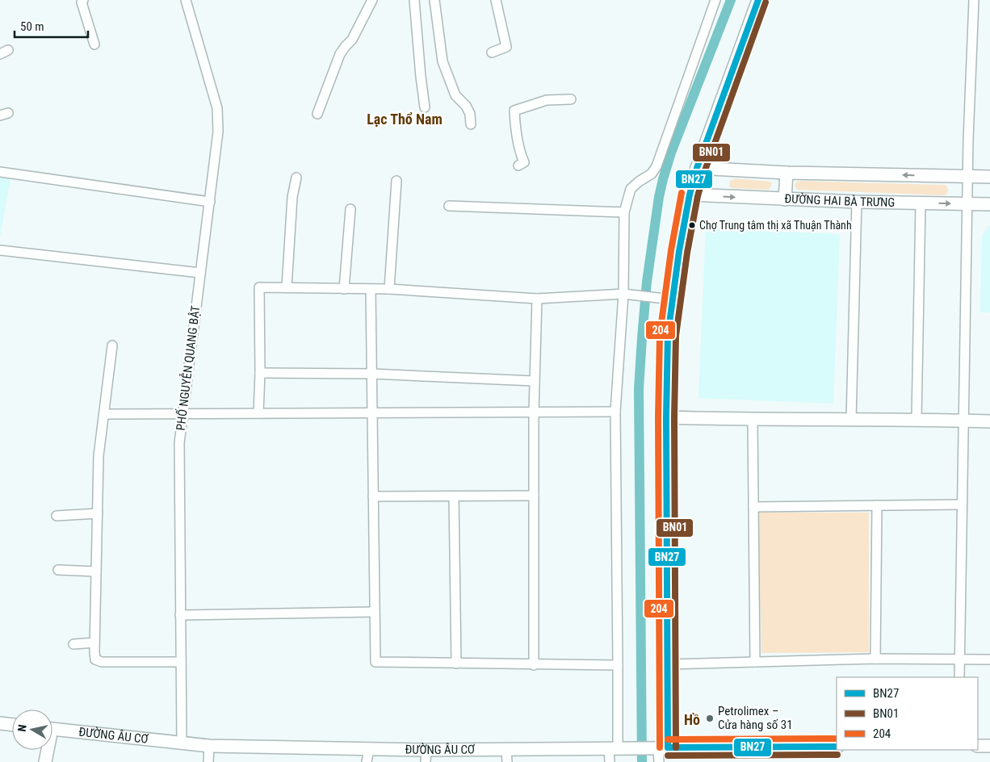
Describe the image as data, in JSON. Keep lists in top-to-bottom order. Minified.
{"streets":{"main road":["ĐƯỜNG HAI BÀ TRƯNG","ĐƯỜNG ÂU CƠ"],"street":["PHỐ NGUYỄN QUANG BẬT"]},"crossings":[["PHỐ NGUYỄN QUANG BẬT","ĐƯỜNG ÂU CƠ"]],"districts":["Lạc Thổ Nam","Hồ"],"places":["Chợ Trung tâm thị xã Thuận Thành","Petrolimex – Cửa hàng số 31"],"lines":["transit line BN27","transit line BN01","transit line 204"],"legend":["BN27","BN01","204"],"scale_bar":"50 m","north":"left"}
